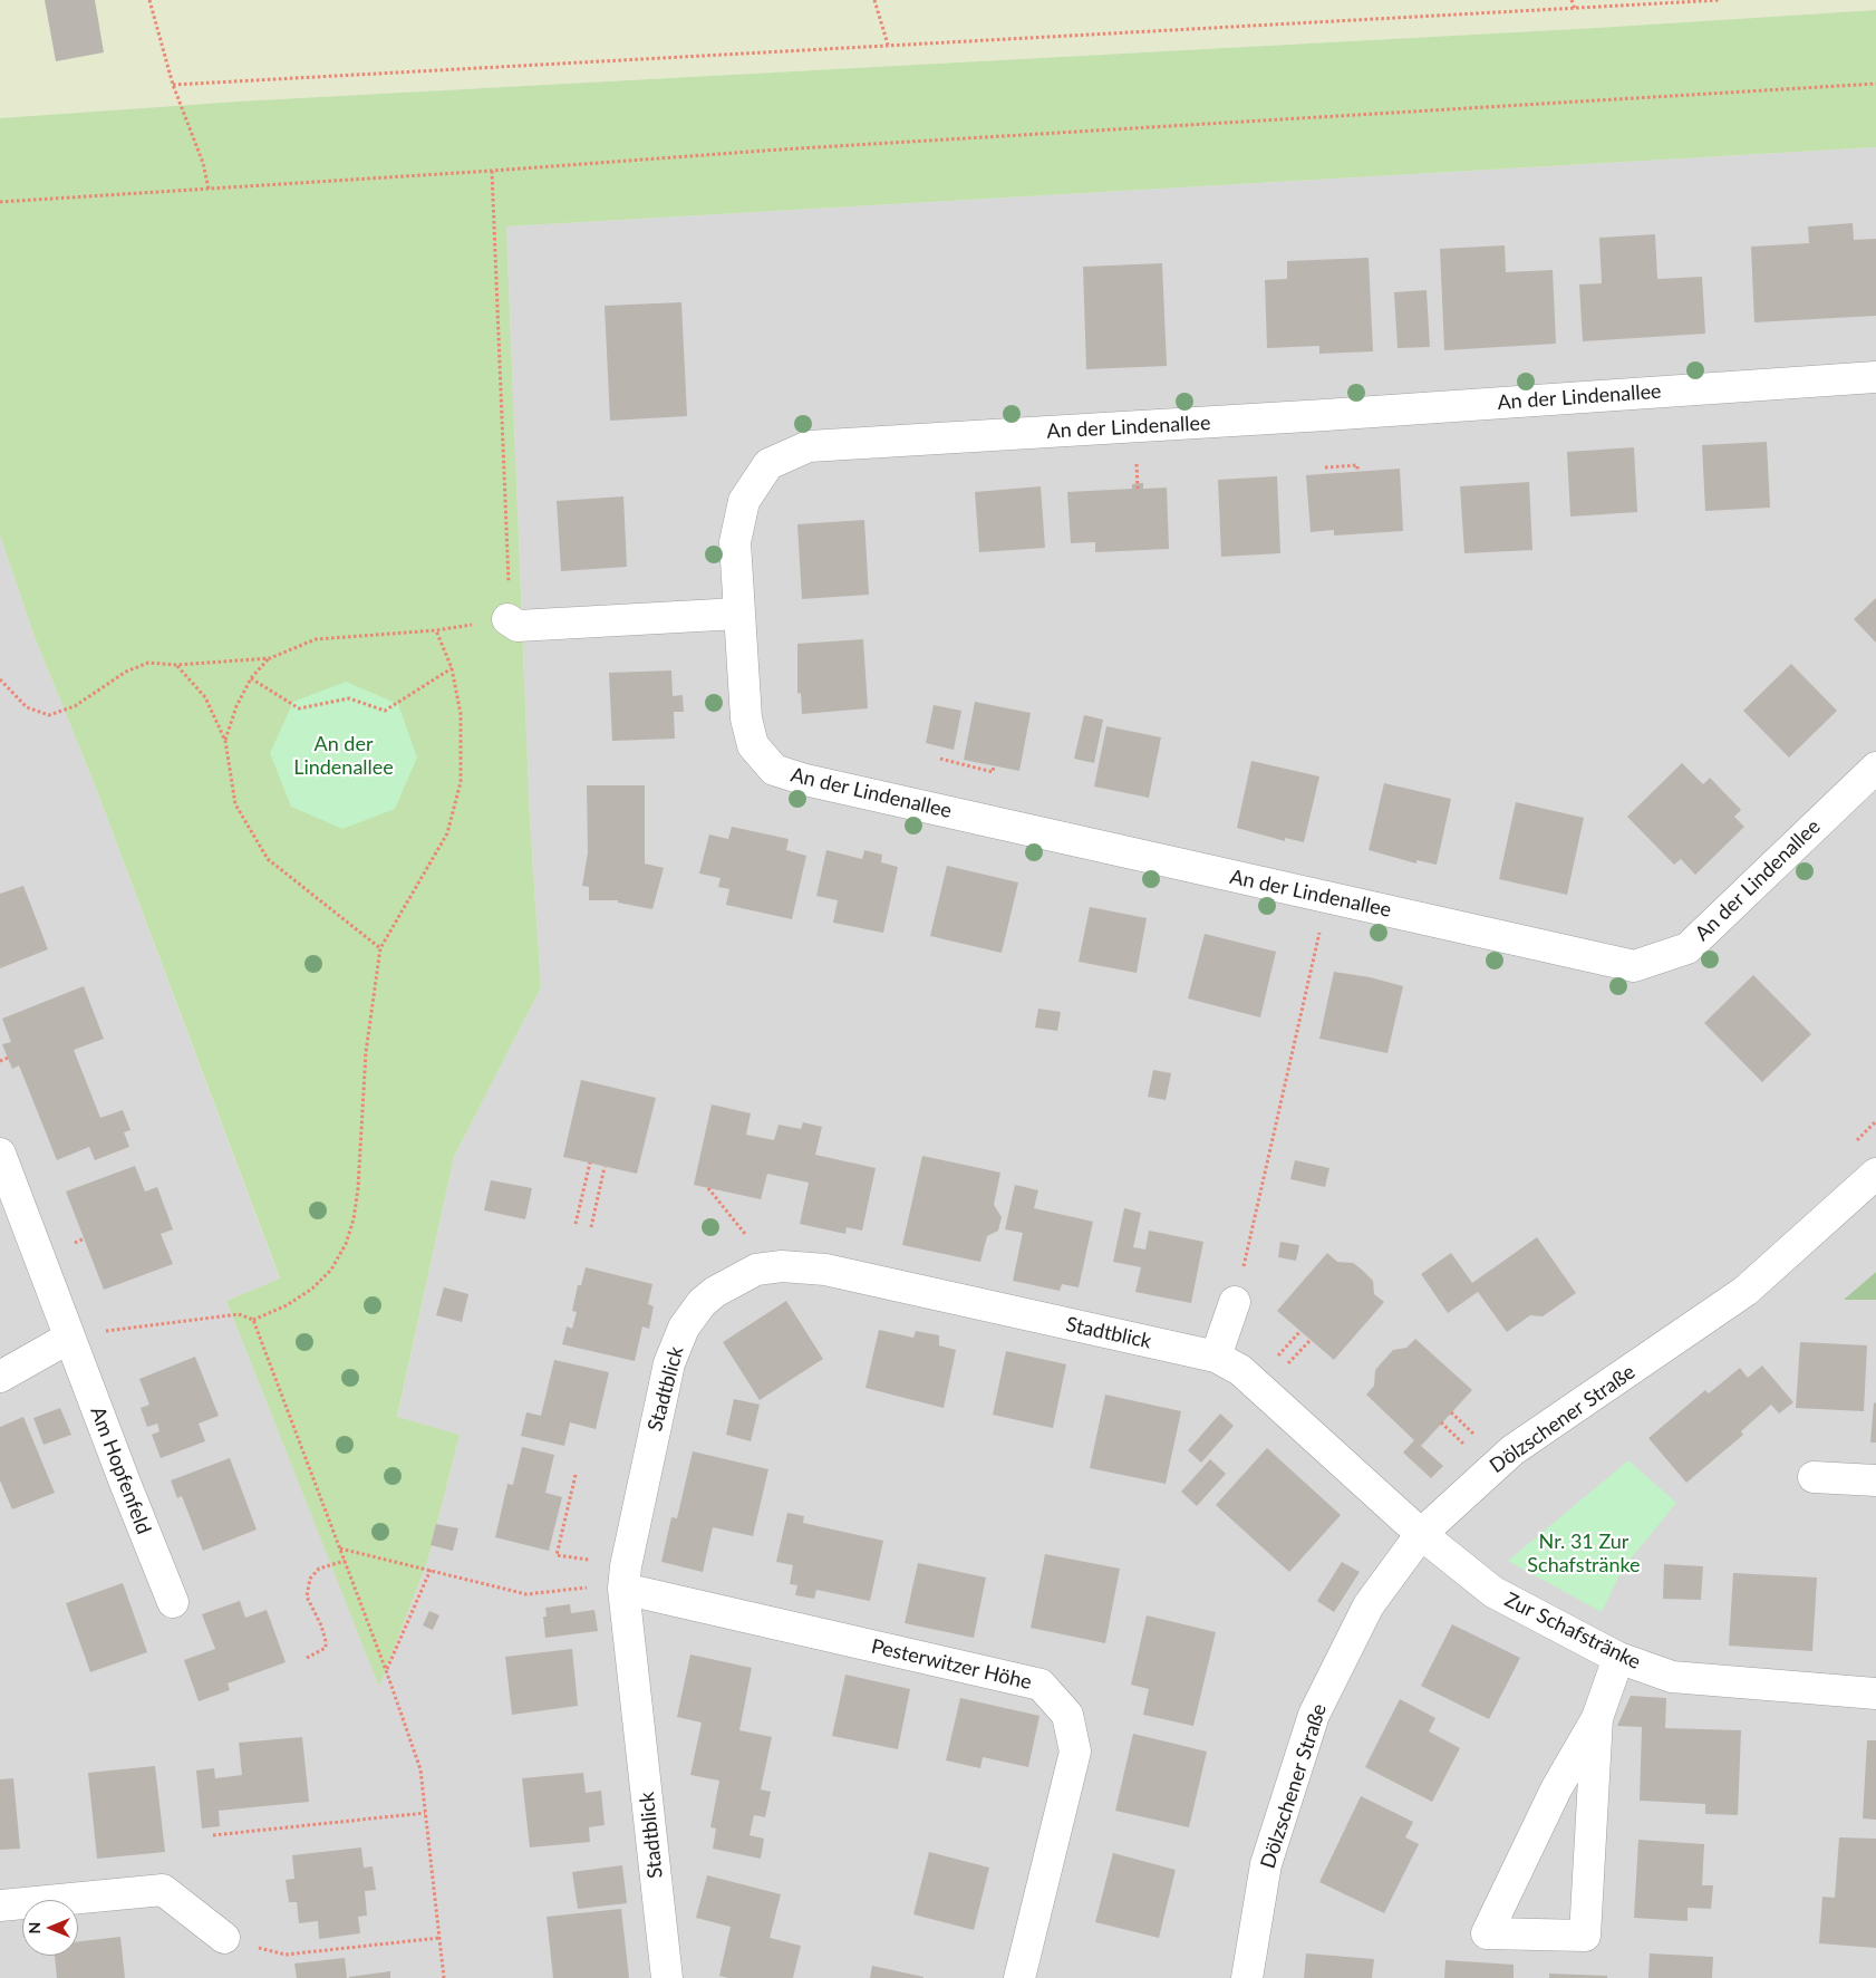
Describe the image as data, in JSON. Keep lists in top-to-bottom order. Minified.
{"streets":{"street":["An der Lindenallee","Stadtblick","Dölzschener Straße","Am Hopfenfeld","Zur Schafstränke","Pesterwitzer Höhe"]},"crossings":[["Stadtblick","Dölzschener Straße"],["Stadtblick","Zur Schafstränke"],["Stadtblick","Pesterwitzer Höhe"],["Dölzschener Straße","Zur Schafstränke"]],"parks":["An der Lindenallee","Nr. 31 Zur Schafstränke"],"north":"left"}
